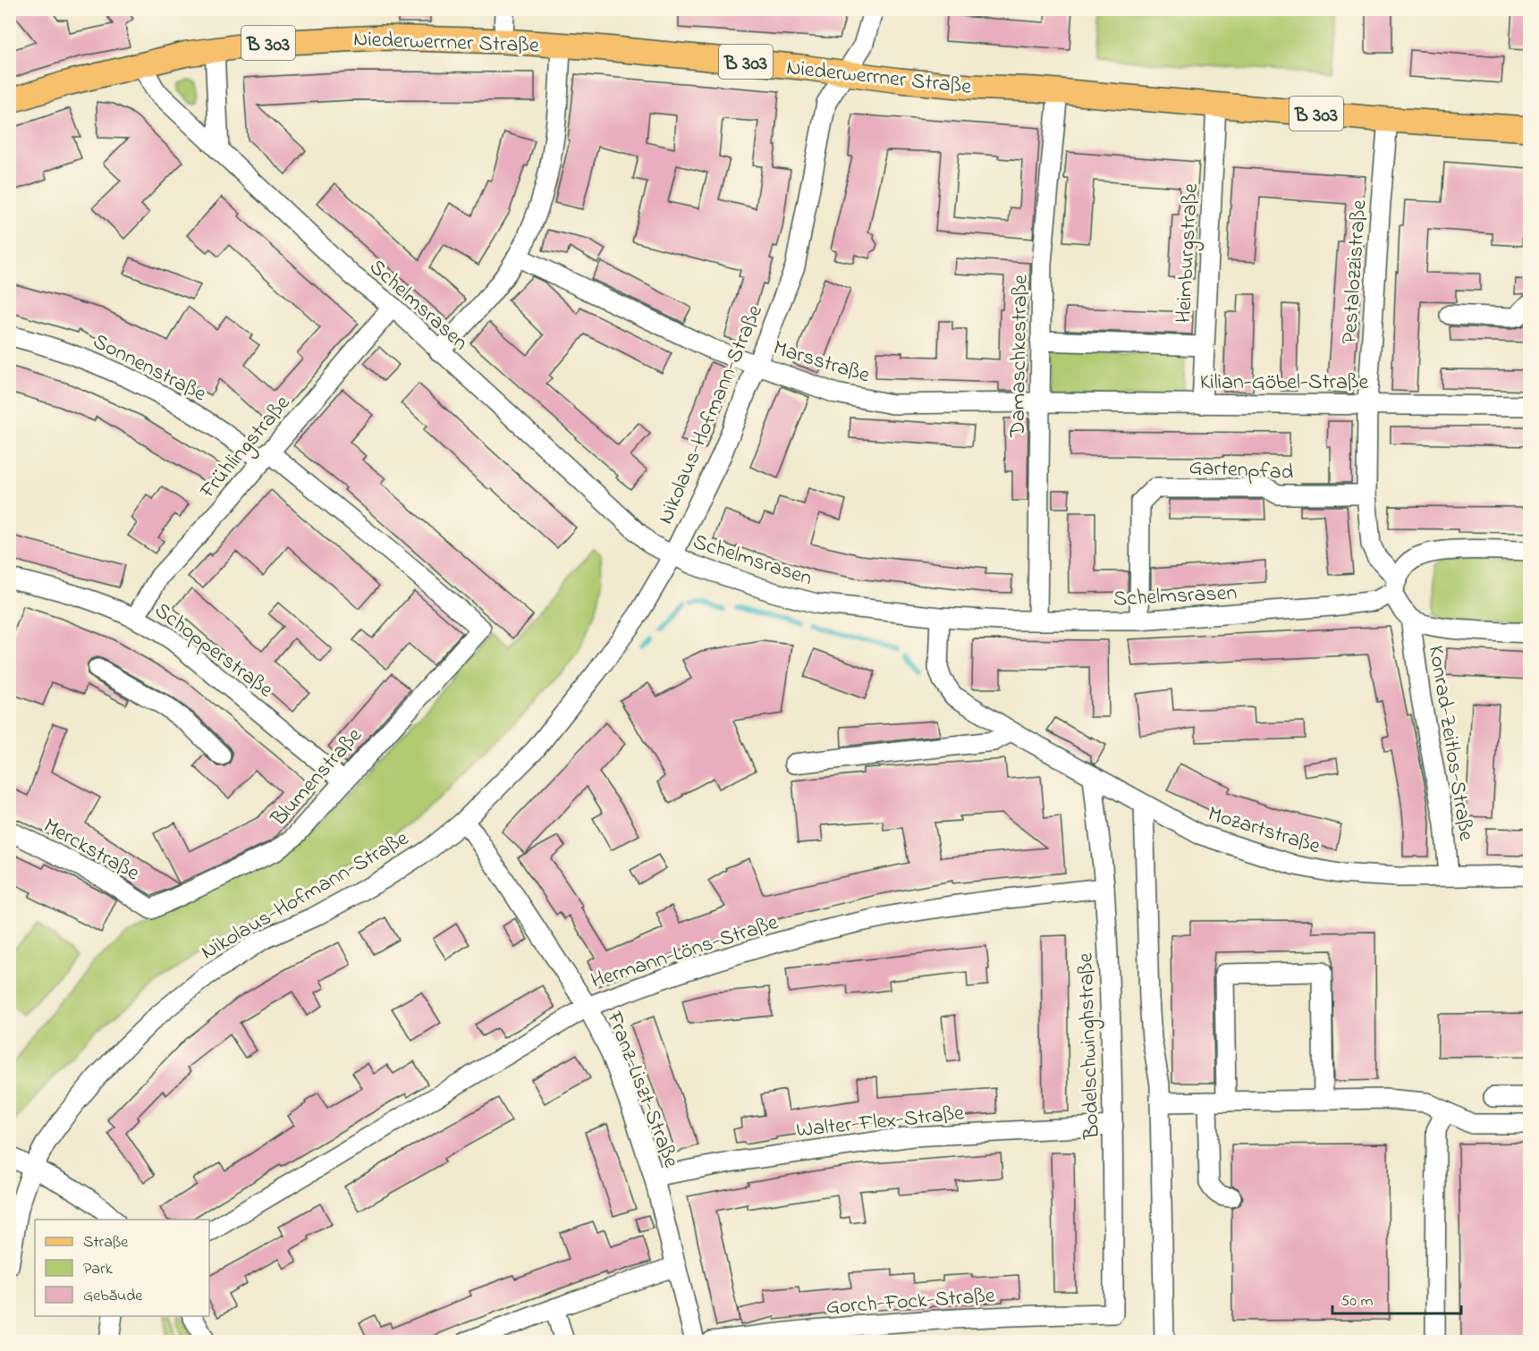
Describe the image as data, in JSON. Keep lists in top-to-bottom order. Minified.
{"streets":{"main road":["Niederwerrner Straße","B 303"],"street":["Heimburgstraße","Pestalozzistraße","Schelmsrasen","Damaschkestraße","Marsstraße","Sonnenstraße","Kilian-Göbel-Straße","Nikolaus-Hofmann-Straße","Frühlingstraße","Gartenpfad","Schopperstraße","Konrad-Zeitlos-Straße","Blumenstraße","Mozartstraße","Merckstraße","Hermann-Löns-Straße","Bodelschwinghstraße","Franz-Liszt-Straße","Walter-Flex-Straße","Gorch-Fock-Straße"]},"crossings":[["Niederwerrner Straße","Heimburgstraße"],["Niederwerrner Straße","Pestalozzistraße"],["Niederwerrner Straße","Schelmsrasen"],["Niederwerrner Straße","Damaschkestraße"],["Niederwerrner Straße","Nikolaus-Hofmann-Straße"],["Heimburgstraße","Kilian-Göbel-Straße"],["Pestalozzistraße","Schelmsrasen"],["Pestalozzistraße","Kilian-Göbel-Straße"],["Pestalozzistraße","Gartenpfad"],["Pestalozzistraße","Konrad-Zeitlos-Straße"],["Schelmsrasen","Damaschkestraße"],["Schelmsrasen","Nikolaus-Hofmann-Straße"],["Schelmsrasen","Frühlingstraße"],["Schelmsrasen","Gartenpfad"],["Schelmsrasen","Mozartstraße"],["Damaschkestraße","Marsstraße"],["Damaschkestraße","Kilian-Göbel-Straße"],["Marsstraße","Kilian-Göbel-Straße"],["Marsstraße","Nikolaus-Hofmann-Straße"],["Sonnenstraße","Frühlingstraße"],["Sonnenstraße","Blumenstraße"],["Nikolaus-Hofmann-Straße","Franz-Liszt-Straße"],["Frühlingstraße","Schopperstraße"],["Schopperstraße","Blumenstraße"],["Konrad-Zeitlos-Straße","Mozartstraße"],["Blumenstraße","Merckstraße"],["Mozartstraße","Bodelschwinghstraße"],["Hermann-Löns-Straße","Bodelschwinghstraße"],["Hermann-Löns-Straße","Franz-Liszt-Straße"],["Bodelschwinghstraße","Walter-Flex-Straße"],["Bodelschwinghstraße","Gorch-Fock-Straße"],["Franz-Liszt-Straße","Walter-Flex-Straße"]],"legend":["Straße","Park","Gebäude"],"scale_bar":"50 m"}
